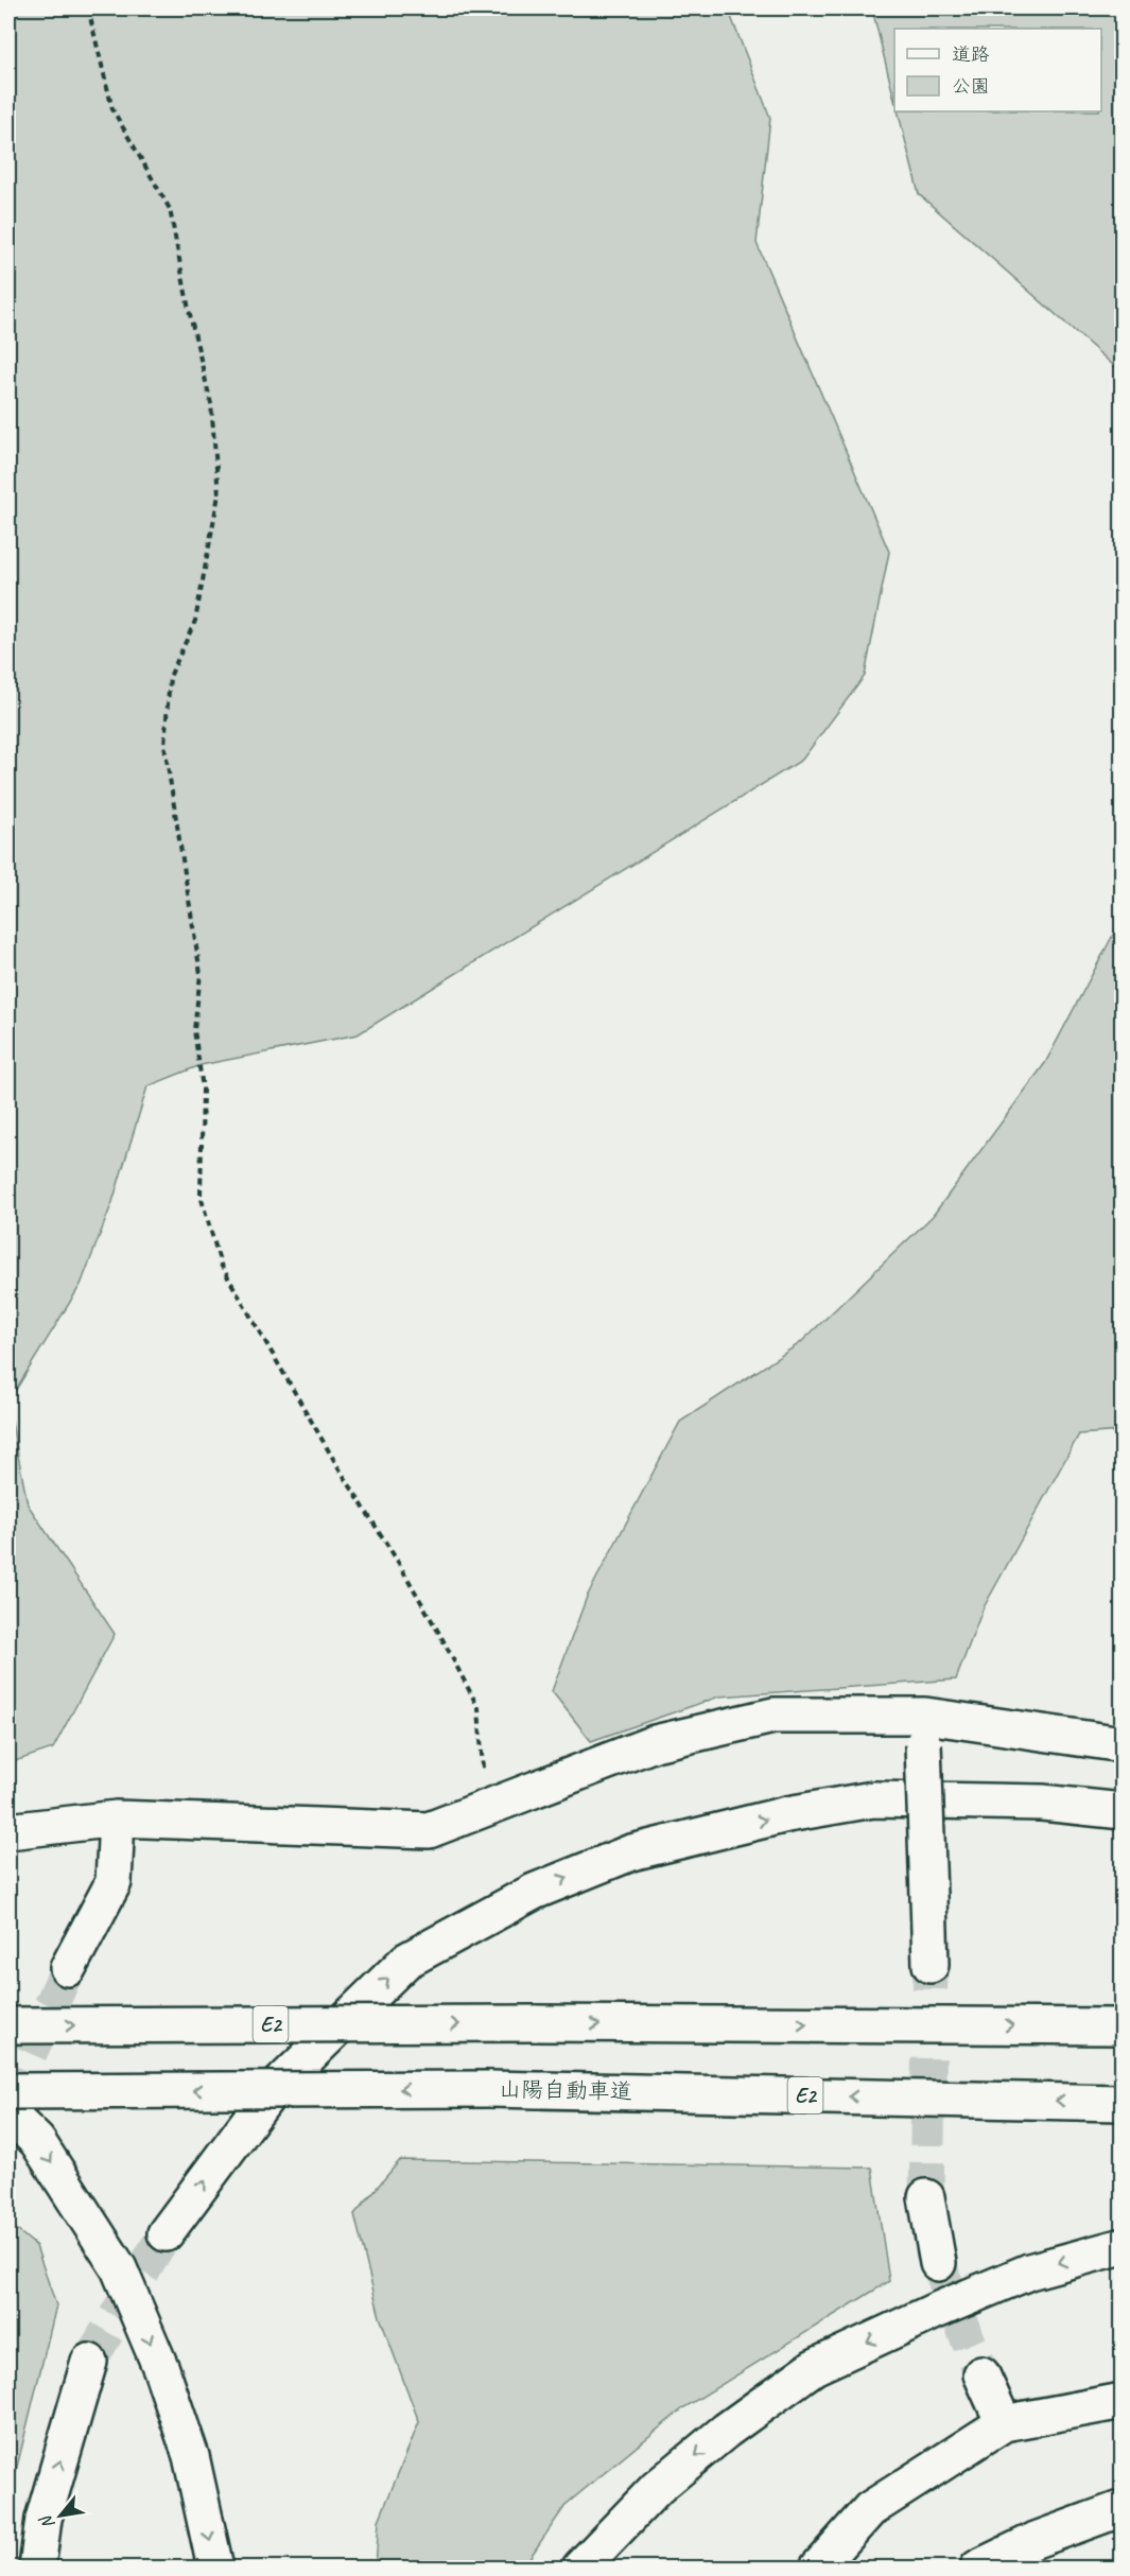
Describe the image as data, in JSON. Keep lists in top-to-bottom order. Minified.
{"streets":{"main road":["E2","山陽自動車道"]},"legend":["道路","公園"],"north":"bottom left"}
